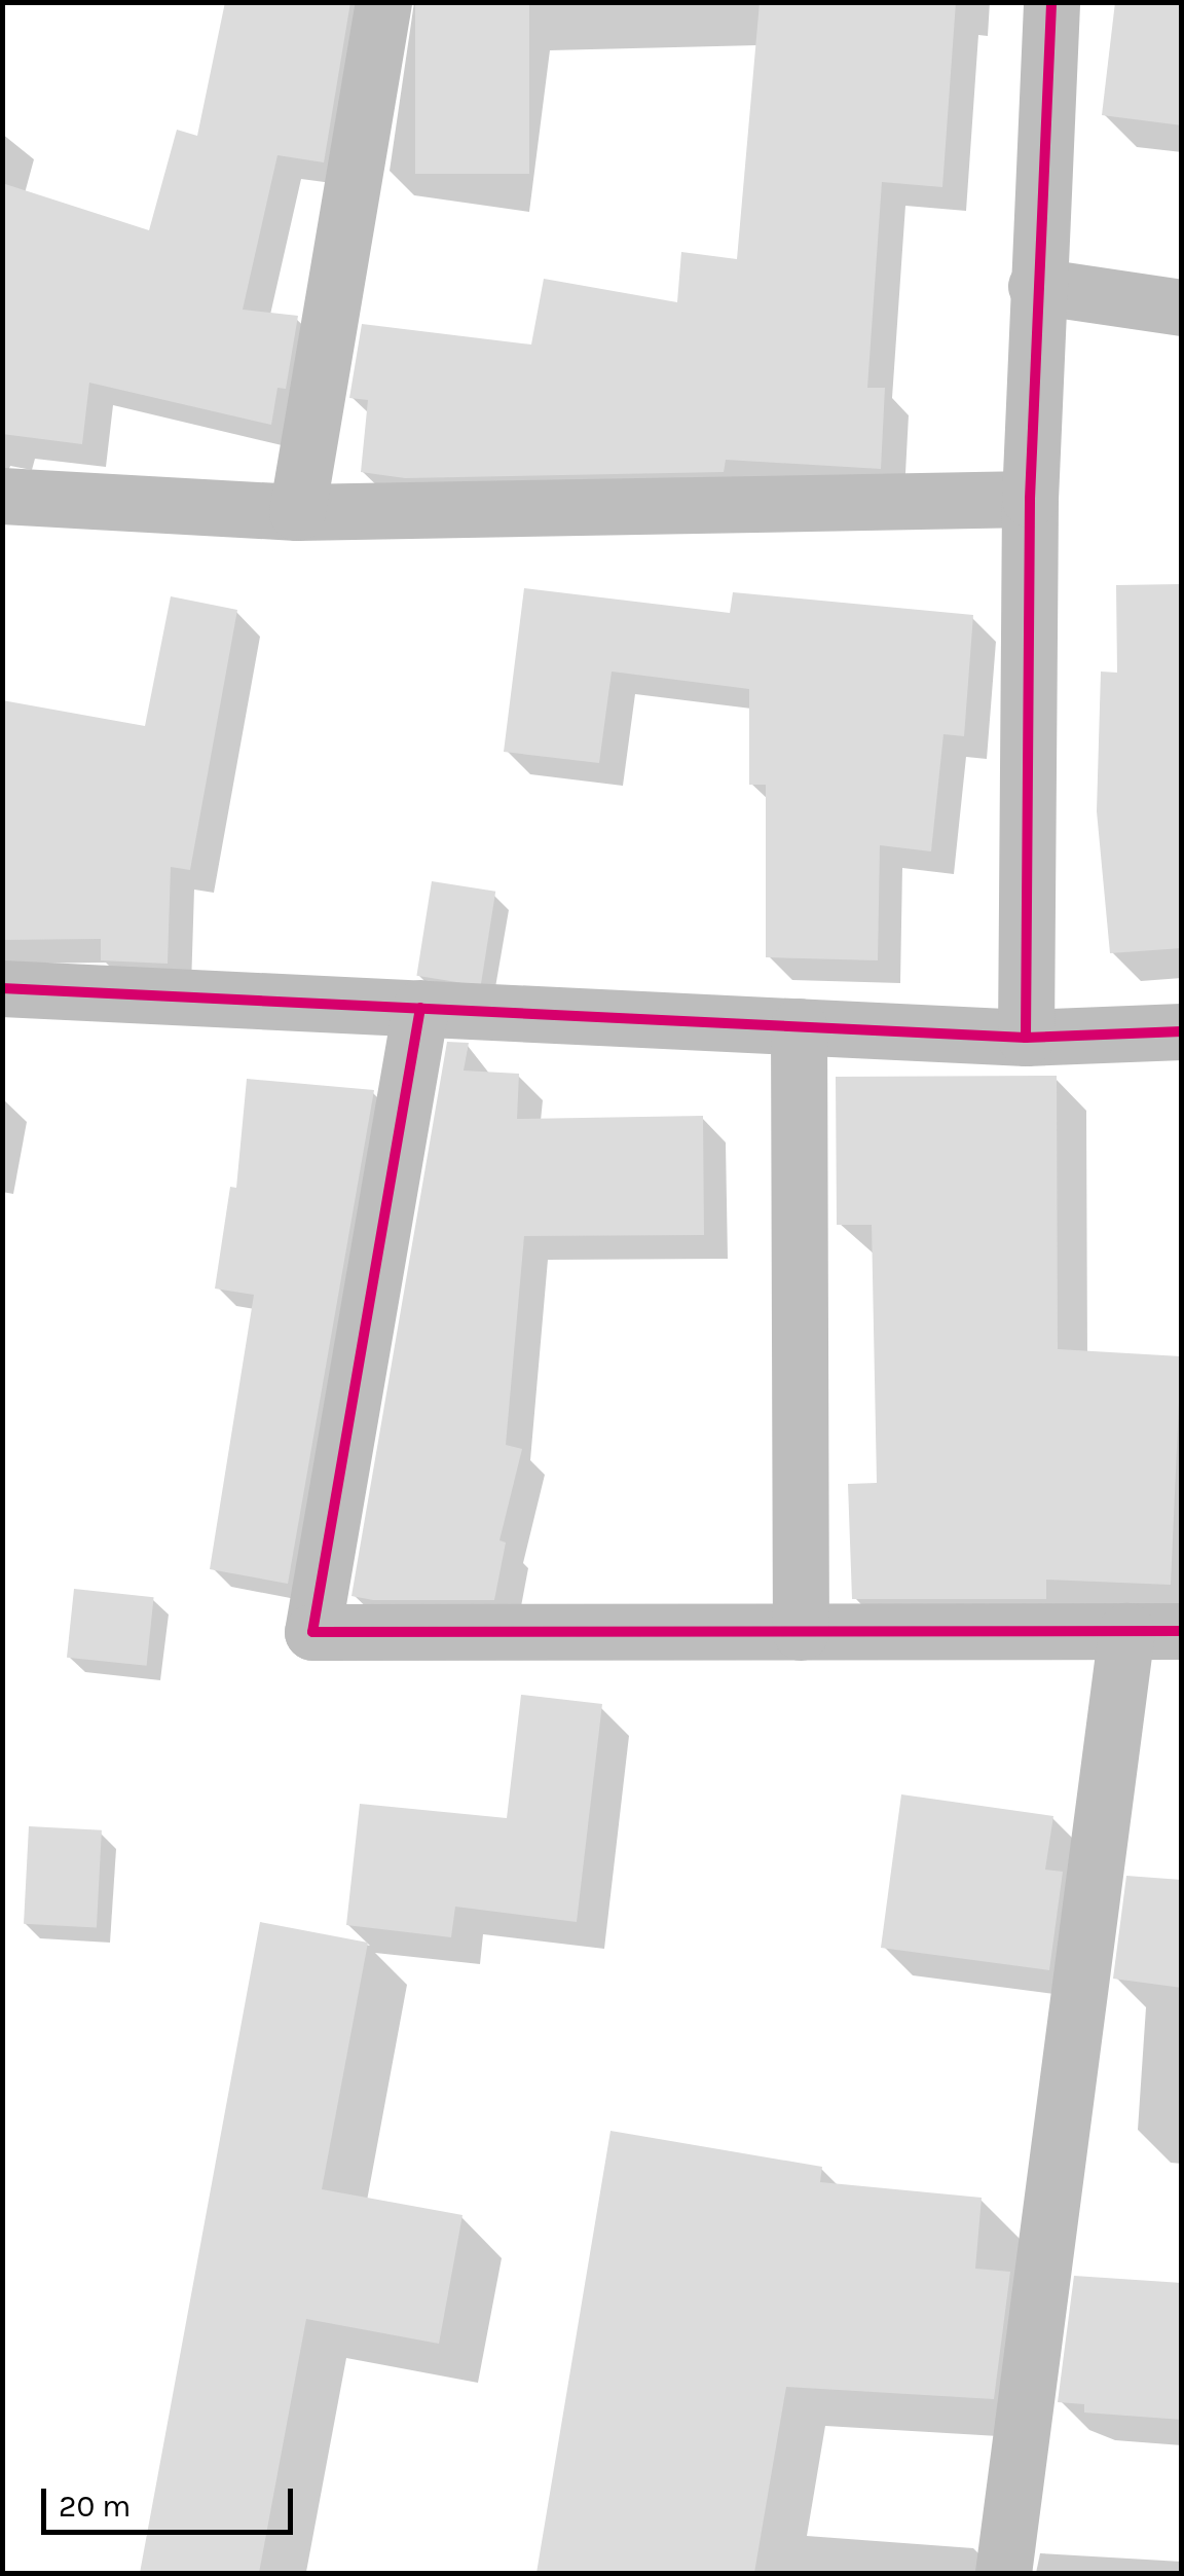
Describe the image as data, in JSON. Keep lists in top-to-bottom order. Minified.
{"scale_bar":"20 m"}
